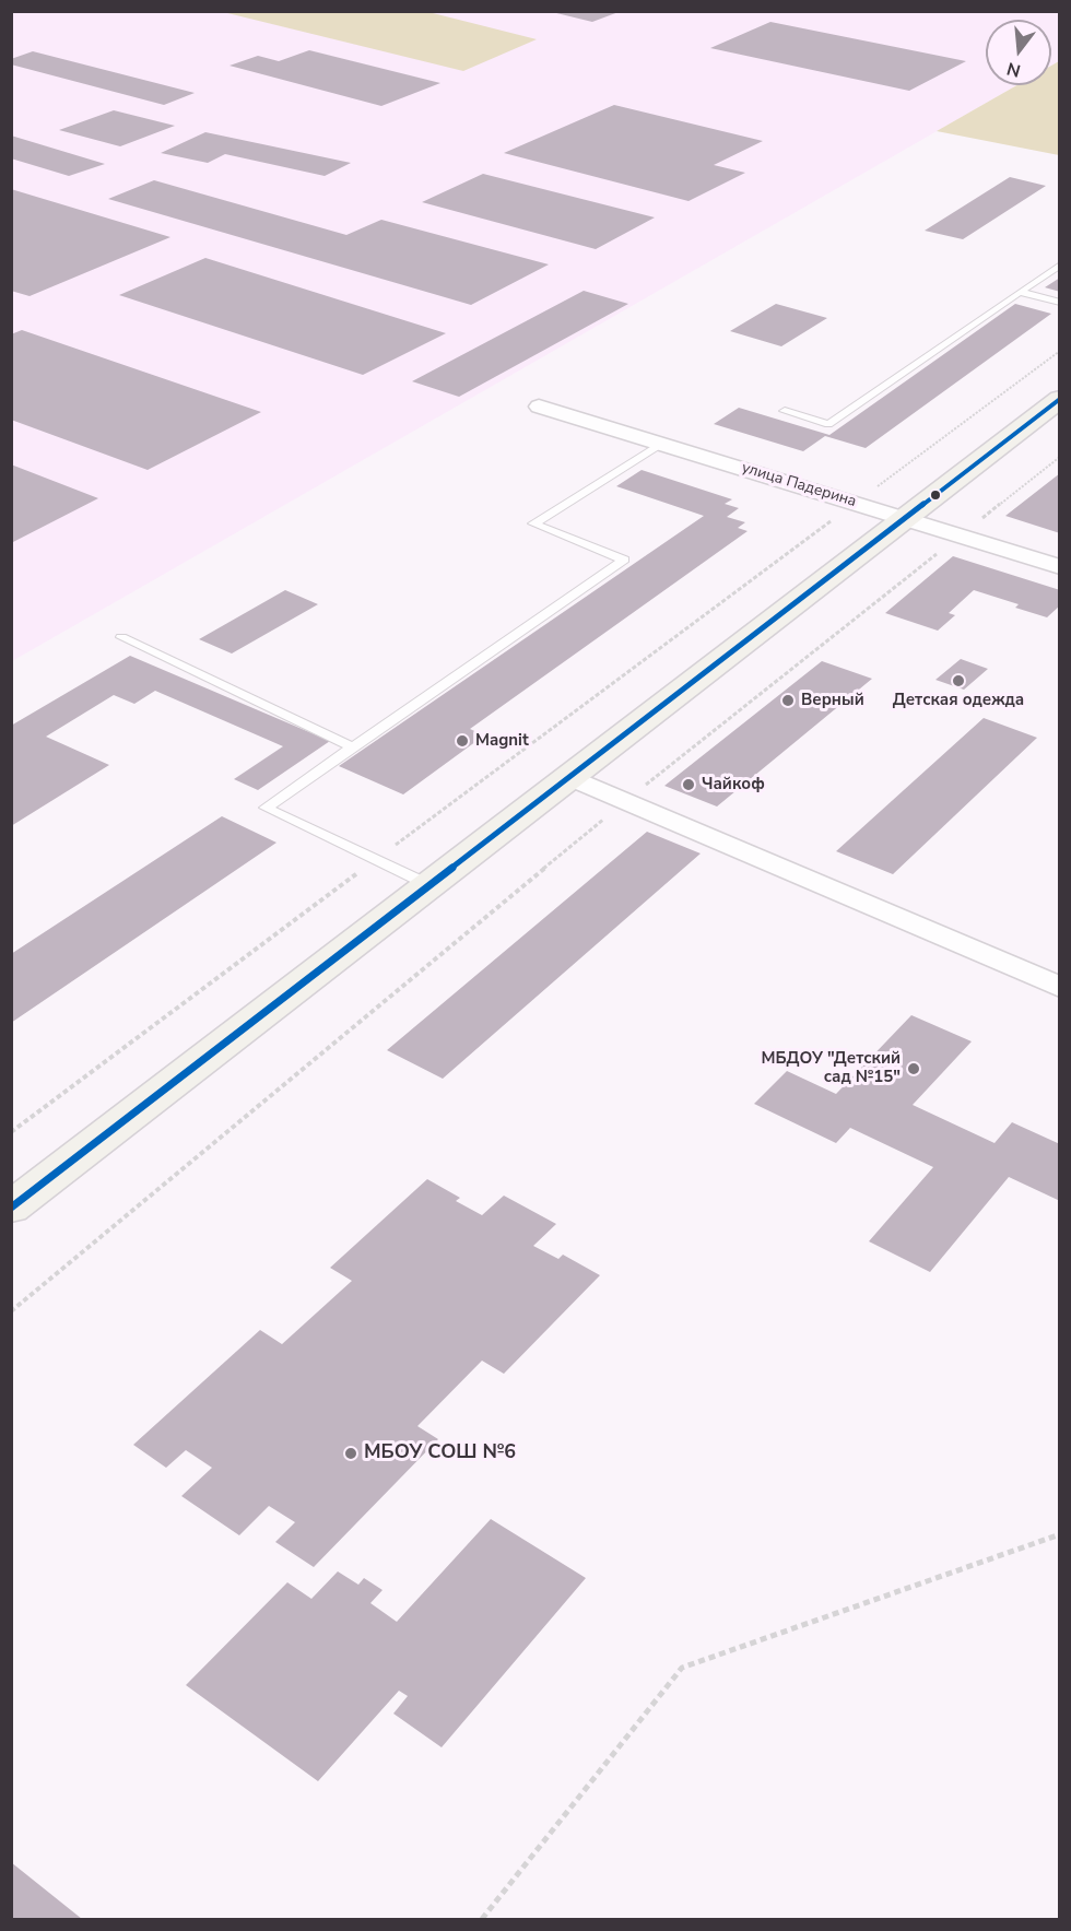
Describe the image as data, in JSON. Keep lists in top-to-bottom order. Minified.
{"streets":{"street":["улица Падерина"]},"places":["Детская одежда","Верный","Magnit","Чайкоф","МБДОУ \"Детский сад №15\"","МБОУ СОШ №6"],"north":"bottom"}
